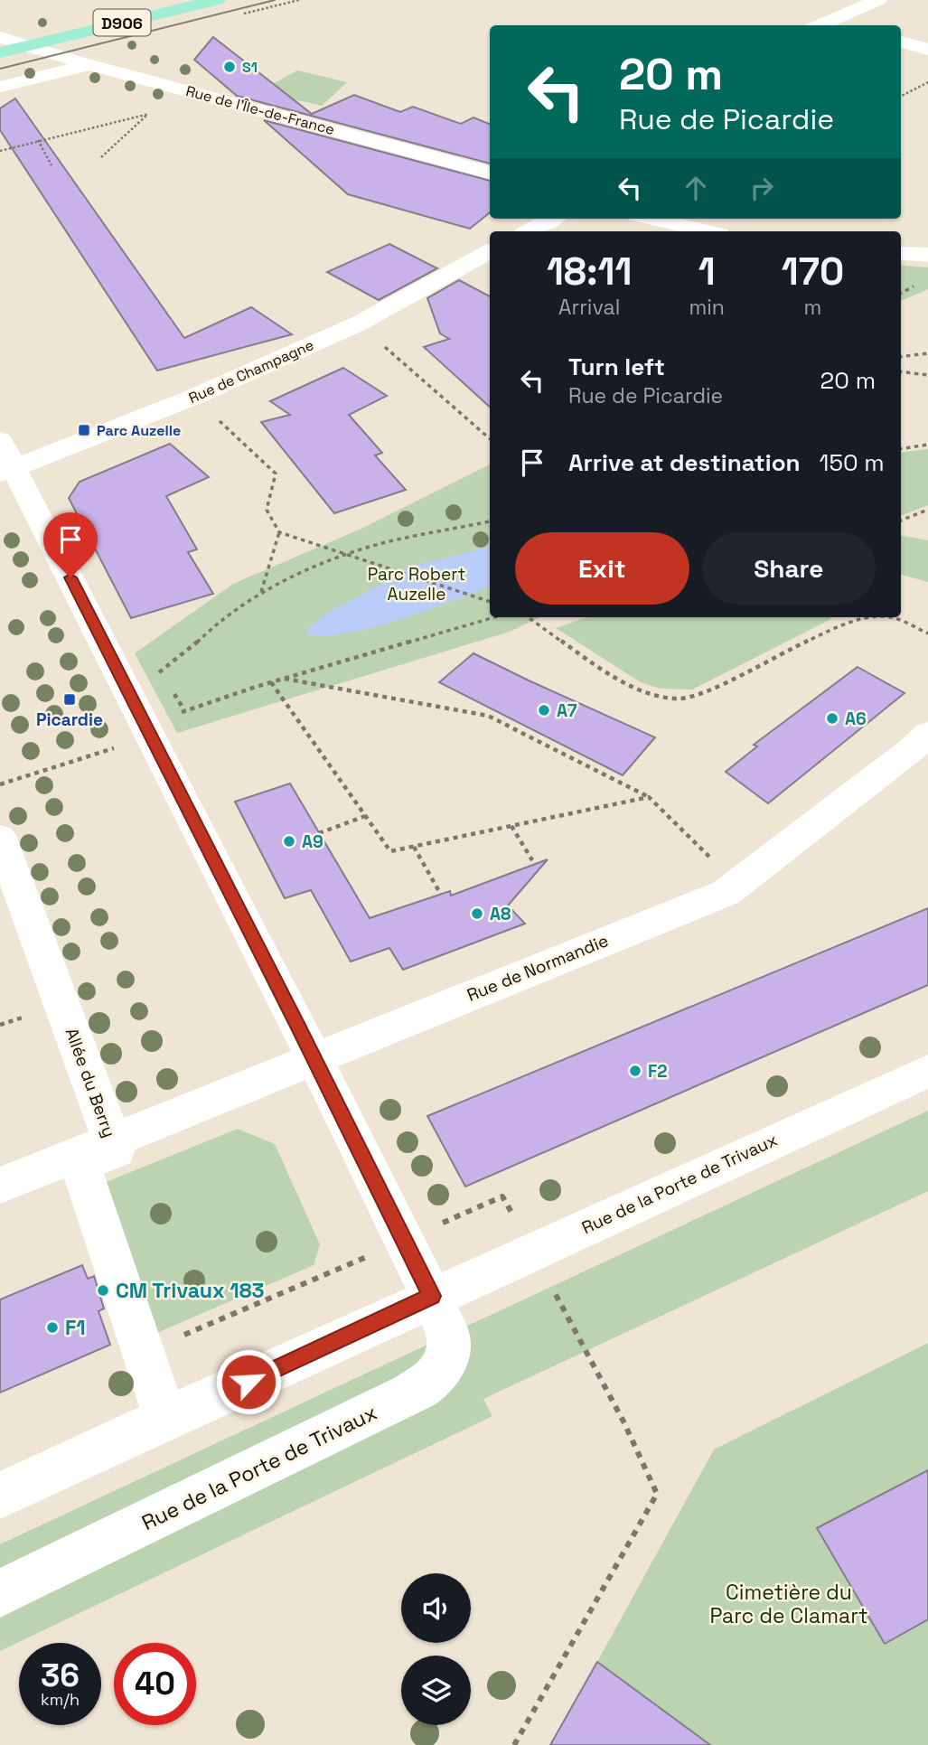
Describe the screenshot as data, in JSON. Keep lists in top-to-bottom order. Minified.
{"streets":{"main road":["D906"],"street":["Rue de l'Île-de-France","Rue de Champagne","Rue de Normandie","Allée du Berry","Rue de la Porte de Trivaux"]},"crossings":[["D906","Rue de l'Île-de-France"],["Rue de Normandie","Allée du Berry"],["Allée du Berry","Rue de la Porte de Trivaux"]],"parks":["Parc Robert Auzelle","Cimetière du Parc de Clamart"],"places":{"other":["S1","A7","A6","A9","A8","F2","CM Trivaux 183","F1"],"transit":["Parc Auzelle","Picardie"]},"page":{"turn":["20 m","Rue de Picardie"],"eta":["18:11","Arrival","1","min","170","m"],"list":[{"name":"Turn left","note":"Rue de Picardie","value":"20 m"},{"name":"Arrive at destination","value":"150 m"}],"buttons":["Exit","Share"],"speed":"36 km/h","limit":"40"}}
